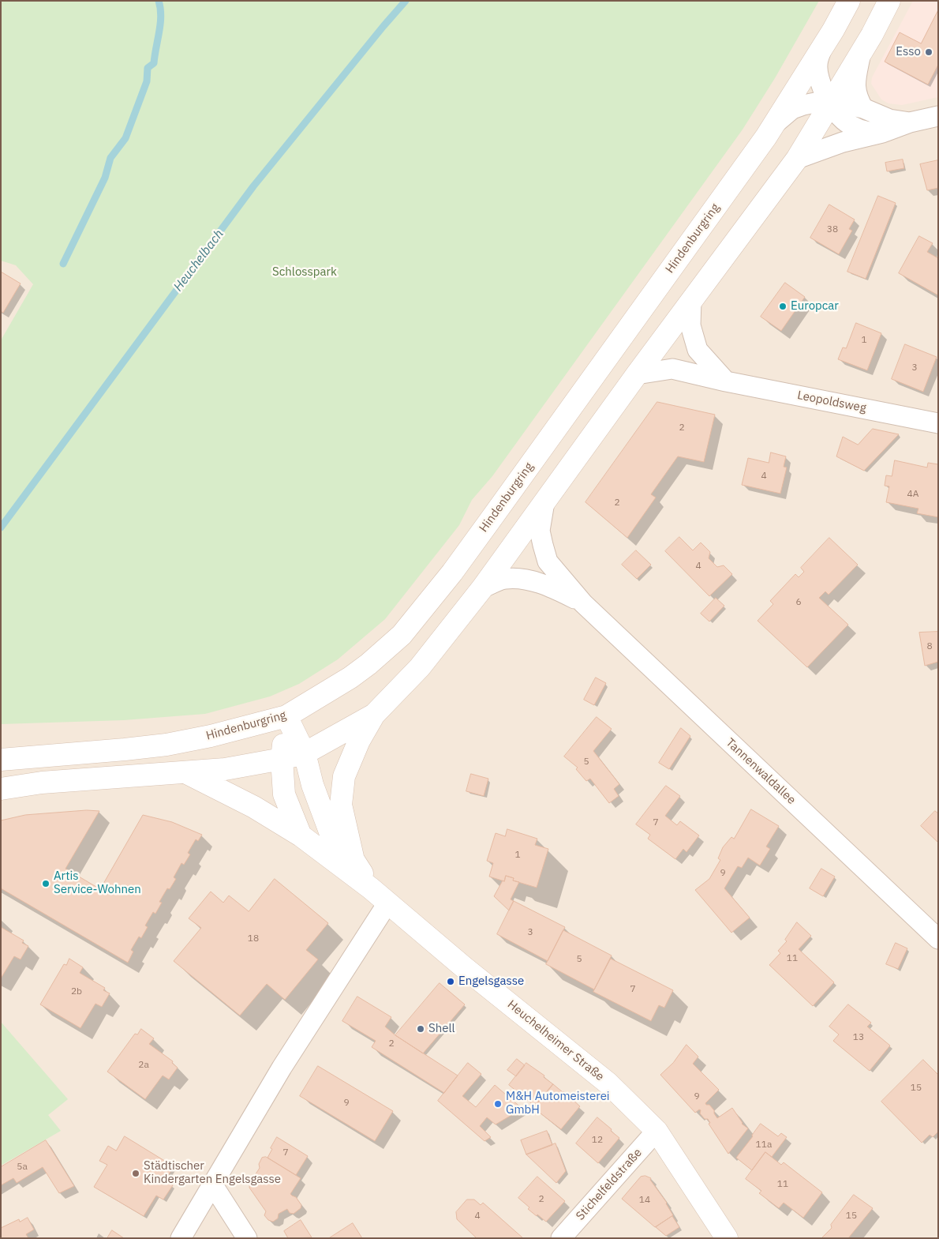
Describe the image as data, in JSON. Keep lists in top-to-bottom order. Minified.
{"streets":{"street":["Hindenburgring","Leopoldsweg","Tannenwaldallee","Heuchelheimer Straße","Stichelfeldstraße"]},"crossings":[["Hindenburgring","Heuchelheimer Straße"],["Heuchelheimer Straße","Stichelfeldstraße"]],"water":["Heuchelbach"],"parks":["Schlosspark"],"places":["Esso","Europcar","Artis Service-Wohnen","Engelsgasse","Shell","M&H Automeisterei GmbH","Städtischer Kindergarten Engelsgasse"],"house_numbers":["38","1","3","2","4","4A","2","4","6","8","5","7","1","9","3","18","11","5","7","2b","13","2","2a","15","9","9","12","11a","7","5a","11","2","14","4","15"]}
